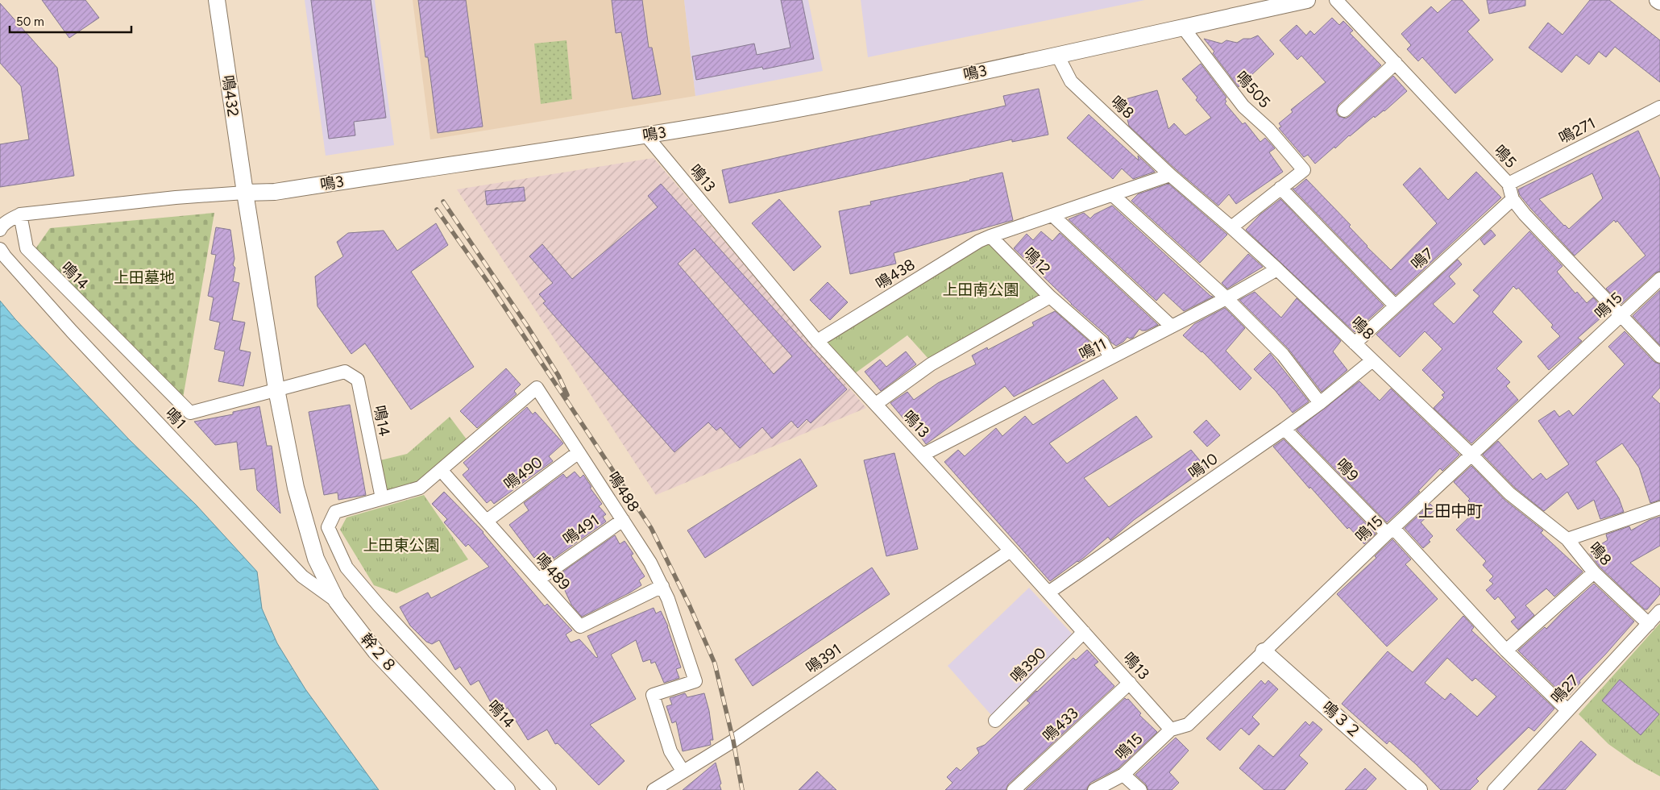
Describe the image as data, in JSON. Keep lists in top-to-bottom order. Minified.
{"streets":{"street":["鳴3","鳴505","鳴432","鳴8","鳴271","鳴5","鳴13","鳴7","鳴12","鳴438","鳴14","鳴15","鳴11","鳴1","鳴10","鳴9","鳴490","鳴488","鳴491","鳴489","幹２８","鳴391","鳴390","鳴27","鳴３２","鳴433"]},"crossings":[["鳴3","鳴505"],["鳴3","鳴432"],["鳴3","鳴8"],["鳴3","鳴13"],["鳴3","鳴14"],["鳴432","鳴14"],["鳴432","幹２８"],["鳴8","鳴7"],["鳴8","鳴12"],["鳴8","鳴15"],["鳴8","鳴11"],["鳴8","鳴10"],["鳴8","鳴27"],["鳴271","鳴5"],["鳴5","鳴7"],["鳴5","鳴15"],["鳴13","鳴12"],["鳴13","鳴438"],["鳴13","鳴15"],["鳴13","鳴11"],["鳴13","鳴10"],["鳴13","鳴391"],["鳴13","鳴390"],["鳴13","鳴433"],["鳴12","鳴438"],["鳴14","鳴488"],["鳴14","幹２８"],["鳴15","鳴9"],["鳴15","鳴３２"],["鳴1","幹２８"],["鳴10","鳴9"],["鳴9","鳴27"],["鳴490","鳴488"],["鳴490","鳴489"],["鳴488","鳴491"],["鳴488","鳴489"],["鳴488","鳴391"],["鳴491","鳴489"]],"districts":["上田中町"],"parks":["上田墓地","上田南公園","上田東公園"],"scale_bar":"50 m"}
